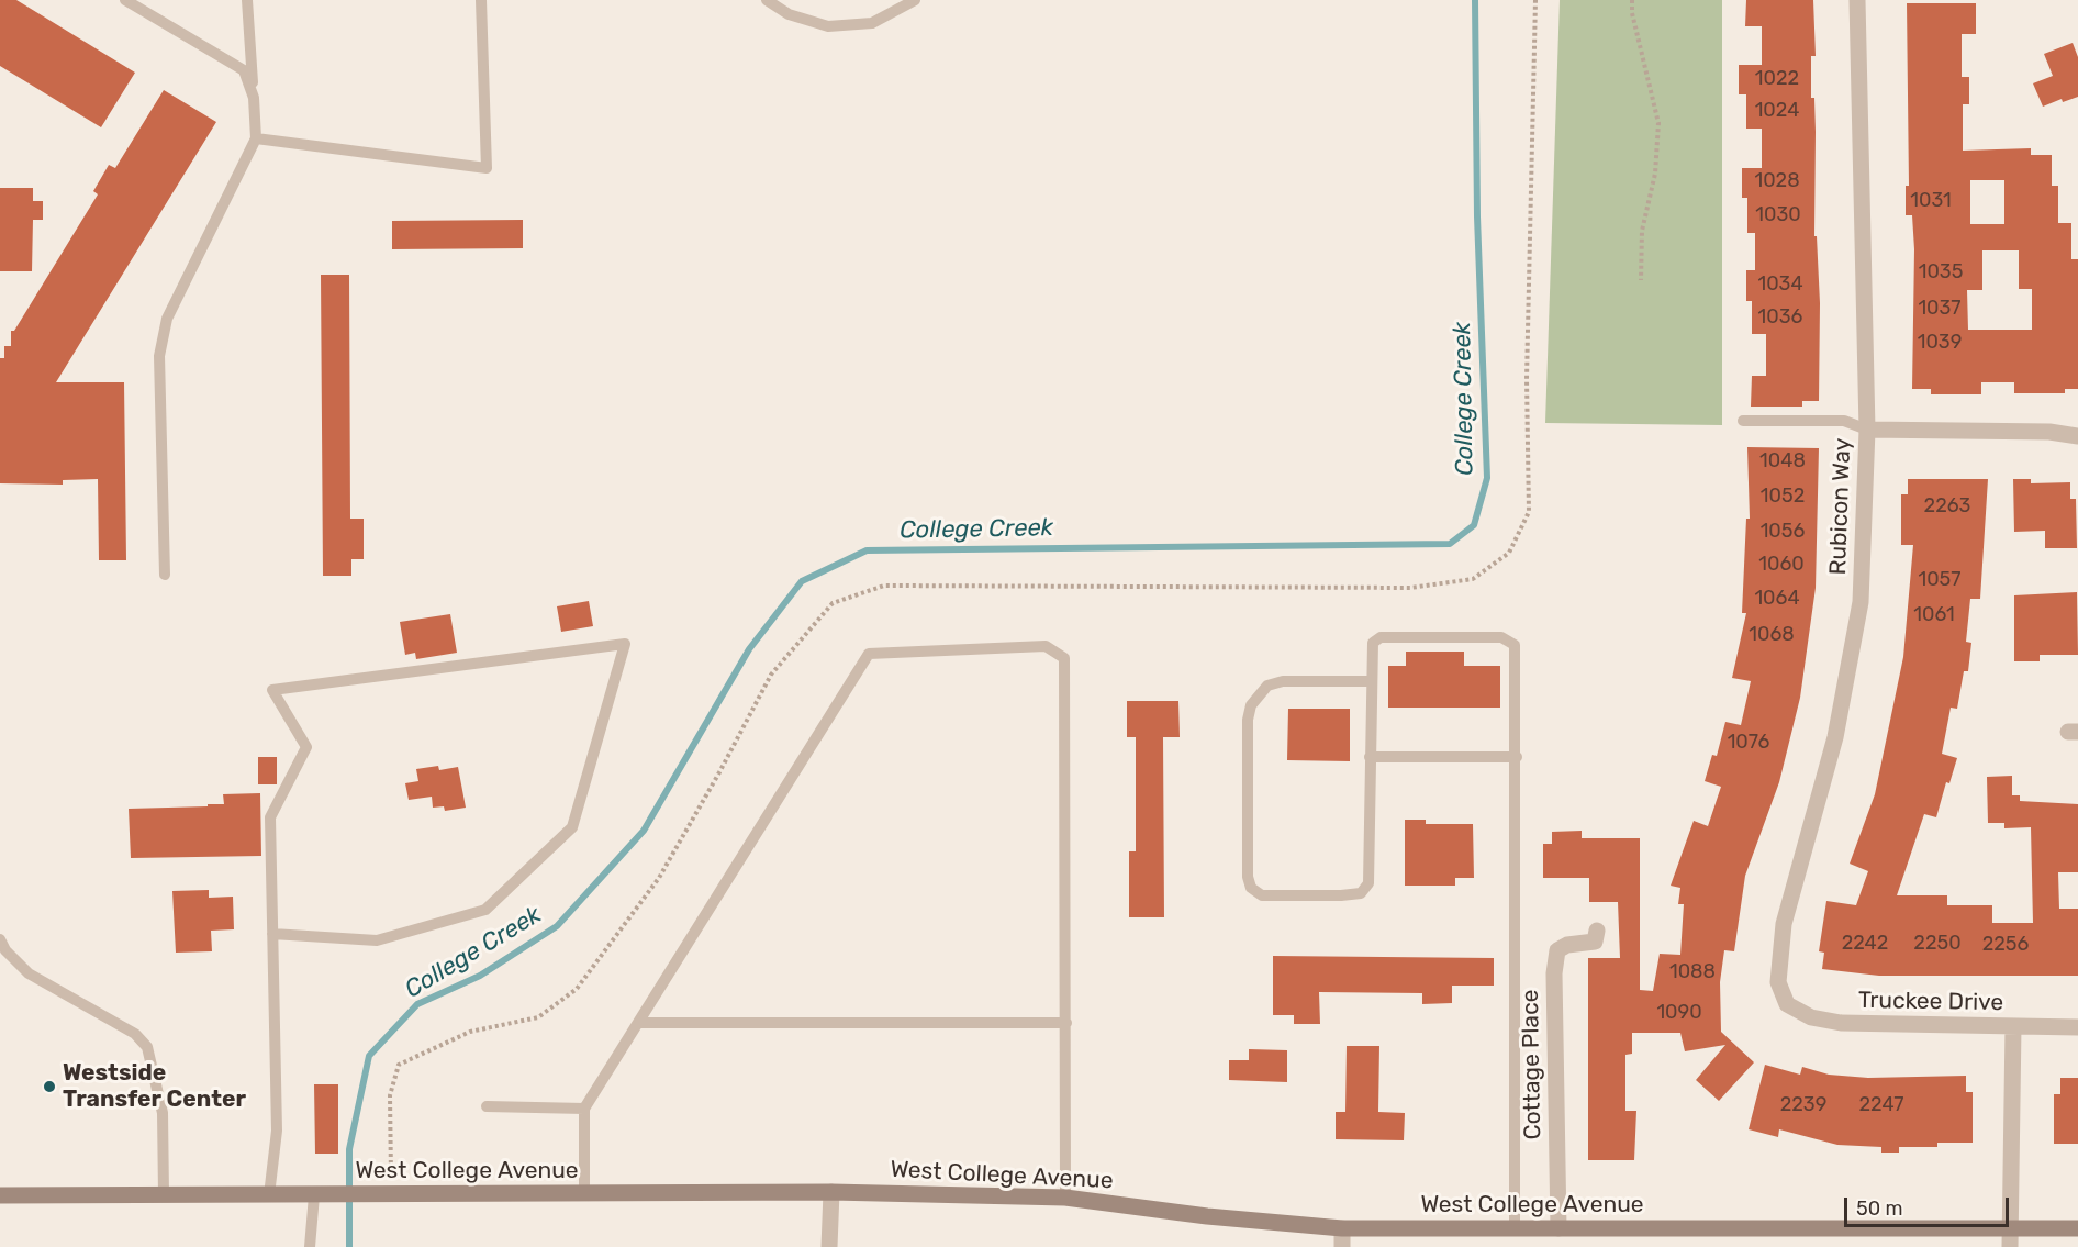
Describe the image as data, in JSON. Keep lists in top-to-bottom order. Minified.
{"streets":{"main road":["West College Avenue"],"street":["Rubicon Way","Truckee Drive","Cottage Place"]},"crossings":[["Rubicon Way","Truckee Drive"],["Cottage Place","West College Avenue"]],"water":["College Creek"],"places":["Westside Transfer Center"],"house_numbers":["1022","1024","1028","1031","1030","1035","1034","1037","1036","1039","1048","1052","2263","1056","1060","1057","1064","1061","1068","1076","2242","2250","2256","1088","1090","2239","2247"],"scale_bar":"50 m"}
